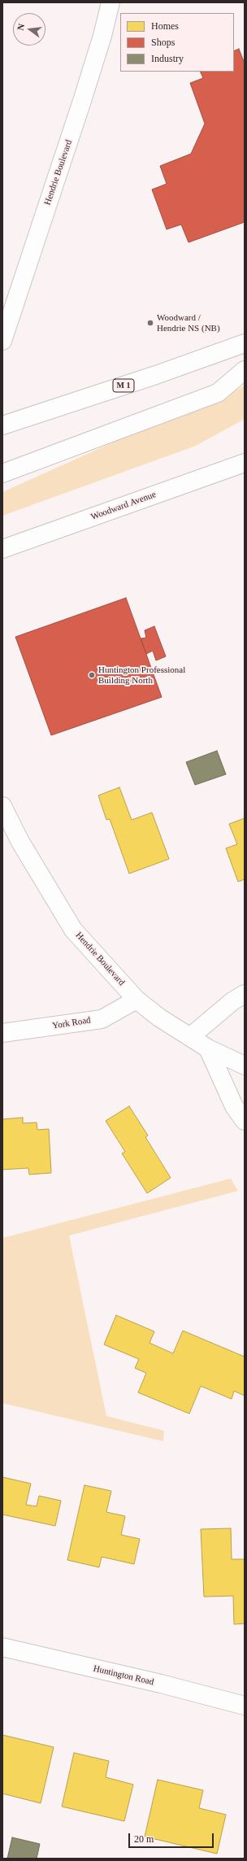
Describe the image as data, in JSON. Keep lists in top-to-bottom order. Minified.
{"streets":{"street":["Hendrie Boulevard","M 1","Woodward Avenue","York Road","Huntington Road"]},"crossings":[["Hendrie Boulevard","York Road"]],"places":["Woodward / Hendrie NS (NB)","Huntington Professional Building North"],"legend":["Homes","Shops","Industry"],"scale_bar":"20 m","north":"left"}
